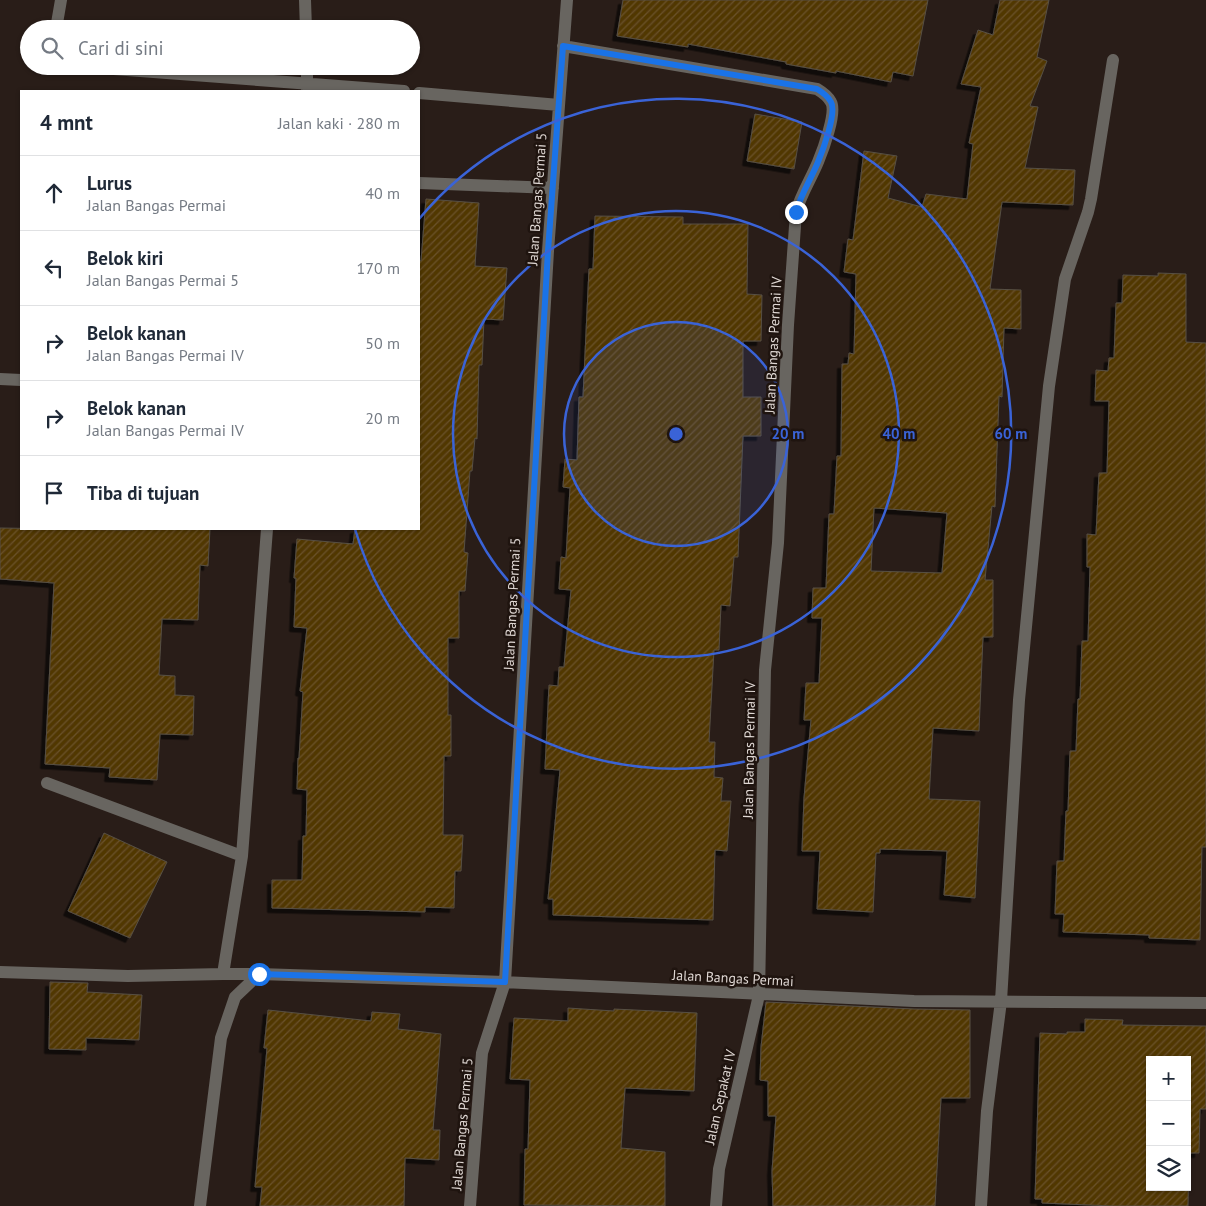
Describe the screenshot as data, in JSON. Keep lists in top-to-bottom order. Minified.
{"streets":{"street":["Jalan Bangas Permai 5","Jalan Bangas Permai IV","Jalan Bangas Permai","Jalan Sepakat IV"]},"crossings":[["Jalan Bangas Permai 5","Jalan Bangas Permai IV"],["Jalan Bangas Permai 5","Jalan Bangas Permai"],["Jalan Bangas Permai IV","Jalan Bangas Permai"],["Jalan Bangas Permai IV","Jalan Sepakat IV"],["Jalan Bangas Permai","Jalan Sepakat IV"]],"page":{"search":"Cari di sini","heading":["4 mnt","Jalan kaki · 280 m"],"list":[["Lurus","Jalan Bangas Permai","40 m"],["Belok kiri","Jalan Bangas Permai 5","170 m"],["Belok kanan","Jalan Bangas Permai IV","50 m"],["Belok kanan","Jalan Bangas Permai IV","20 m"],"Tiba di tujuan"],"map_buttons":["+","−"]},"rings":["20 m","40 m","60 m"]}
